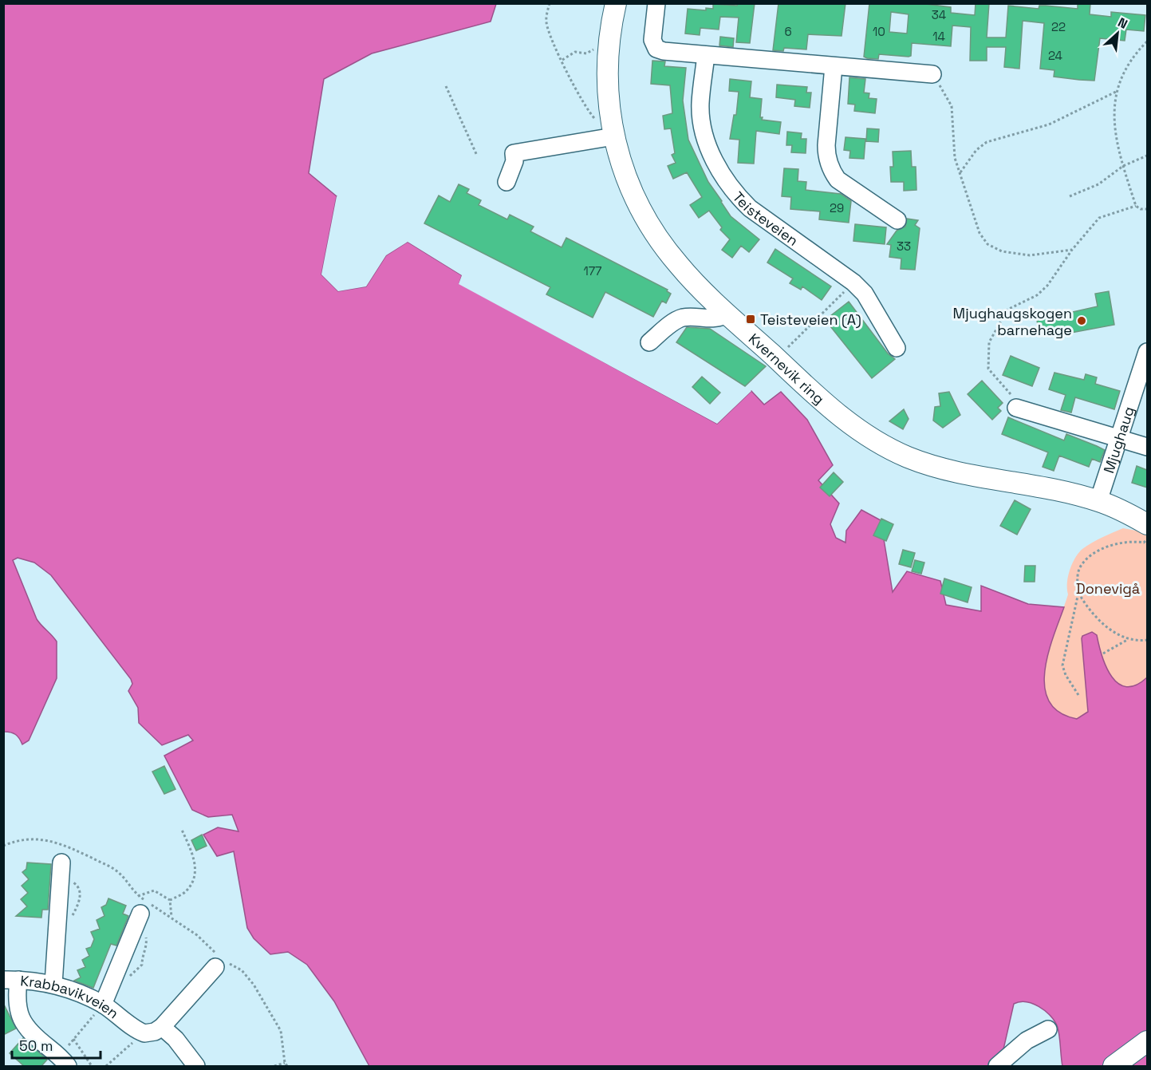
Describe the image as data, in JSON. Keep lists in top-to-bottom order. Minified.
{"streets":{"main road":["Kvernevik ring"],"street":["Teisteveien","Mjughaug","Krabbavikveien"]},"crossings":[["Kvernevik ring","Mjughaug"]],"parks":["Donevigå"],"places":{"transit":["Teisteveien (A)"],"other":["Mjughaugskogen barnehage"]},"house_numbers":["34","22","6","10","14","24","29","33","177"],"scale_bar":"50 m","north":"top right"}
